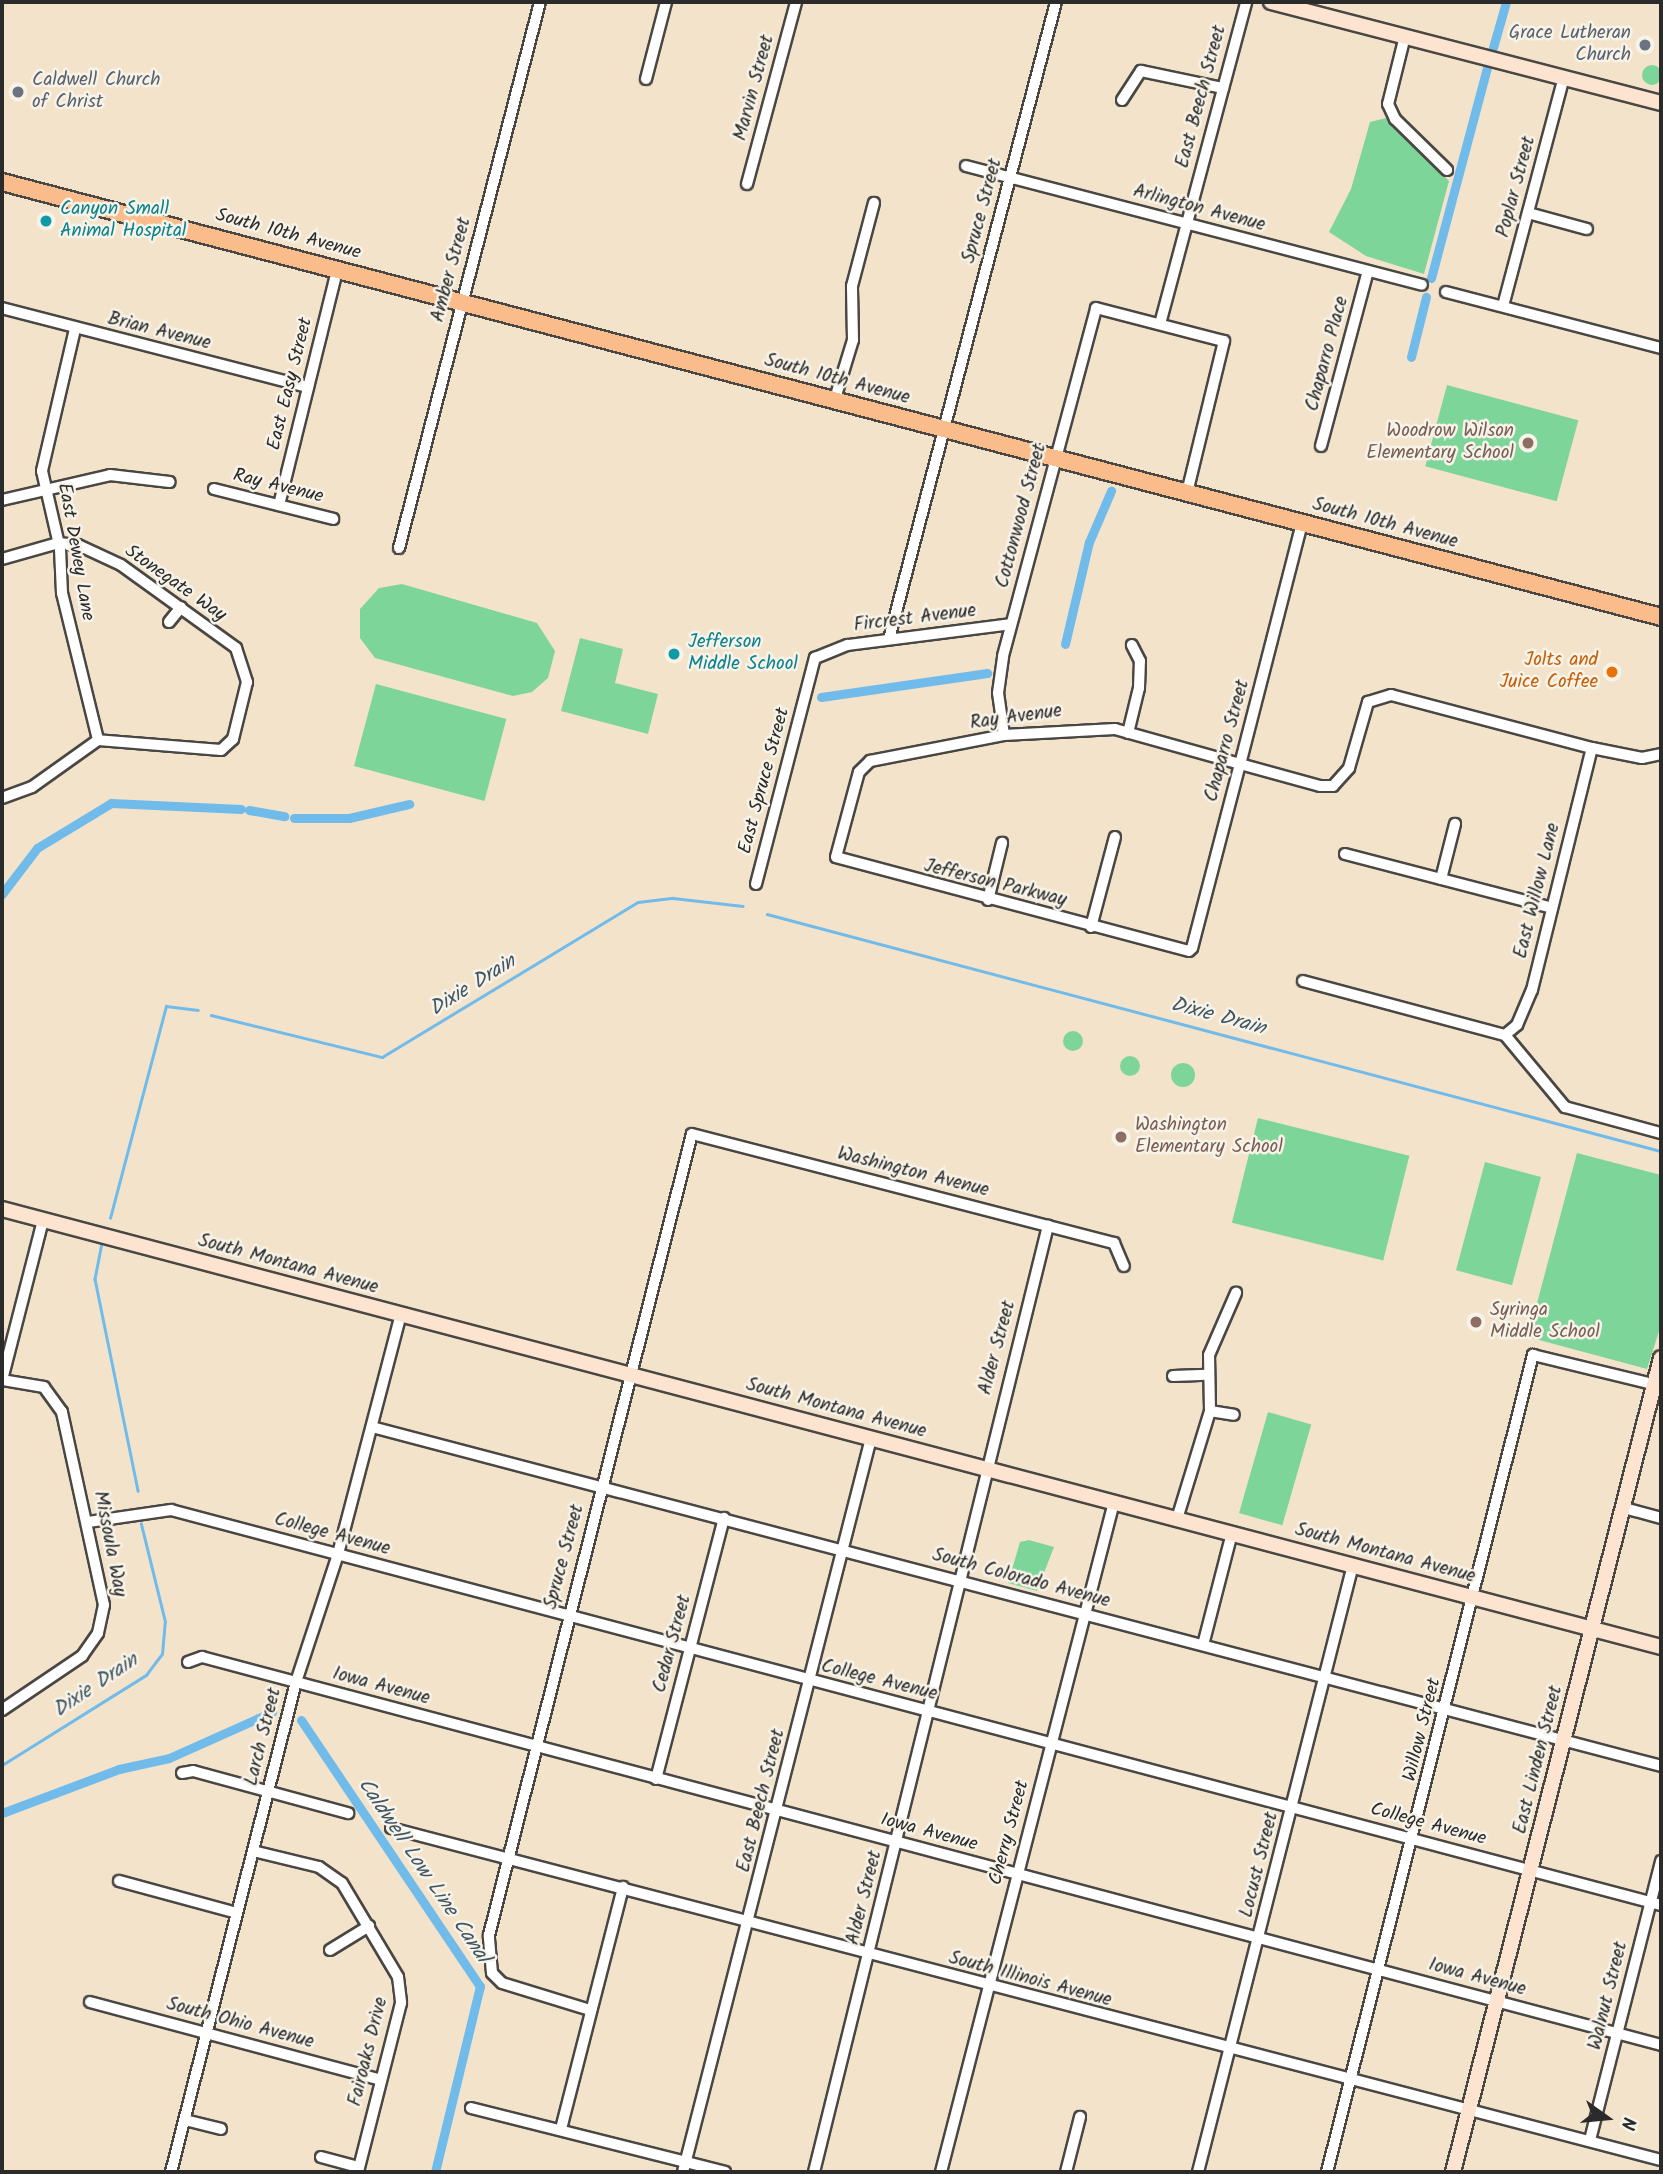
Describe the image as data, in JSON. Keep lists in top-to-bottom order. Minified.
{"streets":{"main road":["South 10th Avenue"],"street":["Marvin Street","East Beech Street","Poplar Street","Arlington Avenue","Spruce Street","Amber Street","Brian Avenue","Chaparro Place","East Easy Street","Ray Avenue","Cottonwood Street","East Dewey Lane","Stonegate Way","Fircrest Avenue","Chaparro Street","East Spruce Street","Jefferson Parkway","East Willow Lane","Washington Avenue","South Montana Avenue","Alder Street","College Avenue","Missoula Way","South Colorado Avenue","Cedar Street","Iowa Avenue","Willow Street","Larch Street","East Linden Street","Cherry Street","Locust Street","South Illinois Avenue","Walnut Street","South Ohio Avenue","Fairoaks Drive"]},"crossings":[["East Beech Street","Arlington Avenue"],["East Beech Street","Cottonwood Street"],["East Beech Street","South Montana Avenue"],["East Beech Street","College Avenue"],["East Beech Street","South Colorado Avenue"],["East Beech Street","Iowa Avenue"],["East Beech Street","South Illinois Avenue"],["Arlington Avenue","Spruce Street"],["Arlington Avenue","Chaparro Place"],["Spruce Street","South 10th Avenue"],["Spruce Street","Washington Avenue"],["Spruce Street","South Montana Avenue"],["Spruce Street","College Avenue"],["Spruce Street","South Colorado Avenue"],["Spruce Street","Iowa Avenue"],["Spruce Street","South Illinois Avenue"],["South 10th Avenue","Amber Street"],["South 10th Avenue","East Easy Street"],["South 10th Avenue","Cottonwood Street"],["South 10th Avenue","Chaparro Street"],["Brian Avenue","East Easy Street"],["Brian Avenue","East Dewey Lane"],["East Easy Street","Ray Avenue"],["Ray Avenue","Cottonwood Street"],["Ray Avenue","Chaparro Street"],["Ray Avenue","Jefferson Parkway"],["Ray Avenue","East Willow Lane"],["Cottonwood Street","Fircrest Avenue"],["East Dewey Lane","Stonegate Way"],["Fircrest Avenue","East Spruce Street"],["Chaparro Street","Jefferson Parkway"],["Washington Avenue","Alder Street"],["South Montana Avenue","Alder Street"],["South Montana Avenue","Willow Street"],["South Montana Avenue","Larch Street"],["South Montana Avenue","East Linden Street"],["South Montana Avenue","Cherry Street"],["South Montana Avenue","Locust Street"],["Alder Street","College Avenue"],["Alder Street","South Colorado Avenue"],["Alder Street","Iowa Avenue"],["Alder Street","South Illinois Avenue"],["College Avenue","Missoula Way"],["College Avenue","Cedar Street"],["College Avenue","Willow Street"],["College Avenue","Larch Street"],["College Avenue","East Linden Street"],["College Avenue","Cherry Street"],["College Avenue","Locust Street"],["College Avenue","Walnut Street"],["South Colorado Avenue","Cedar Street"],["South Colorado Avenue","Willow Street"],["South Colorado Avenue","Larch Street"],["South Colorado Avenue","East Linden Street"],["South Colorado Avenue","Cherry Street"],["South Colorado Avenue","Locust Street"],["Cedar Street","Iowa Avenue"],["Iowa Avenue","Willow Street"],["Iowa Avenue","Larch Street"],["Iowa Avenue","East Linden Street"],["Iowa Avenue","Cherry Street"],["Iowa Avenue","Locust Street"],["Iowa Avenue","Walnut Street"],["Willow Street","East Linden Street"],["Willow Street","South Illinois Avenue"],["Larch Street","South Ohio Avenue"],["Larch Street","Fairoaks Drive"],["East Linden Street","South Illinois Avenue"],["Cherry Street","South Illinois Avenue"],["Locust Street","South Illinois Avenue"],["South Illinois Avenue","Walnut Street"],["South Ohio Avenue","Fairoaks Drive"]],"water":["Dixie Drain","Caldwell Low Line Canal"],"places":["Grace Lutheran Church","Caldwell Church of Christ","Canyon Small Animal Hospital","Woodrow Wilson Elementary School","Jefferson Middle School","Jolts and Juice Coffee","Washington Elementary School","Syringa Middle School"],"north":"right"}
